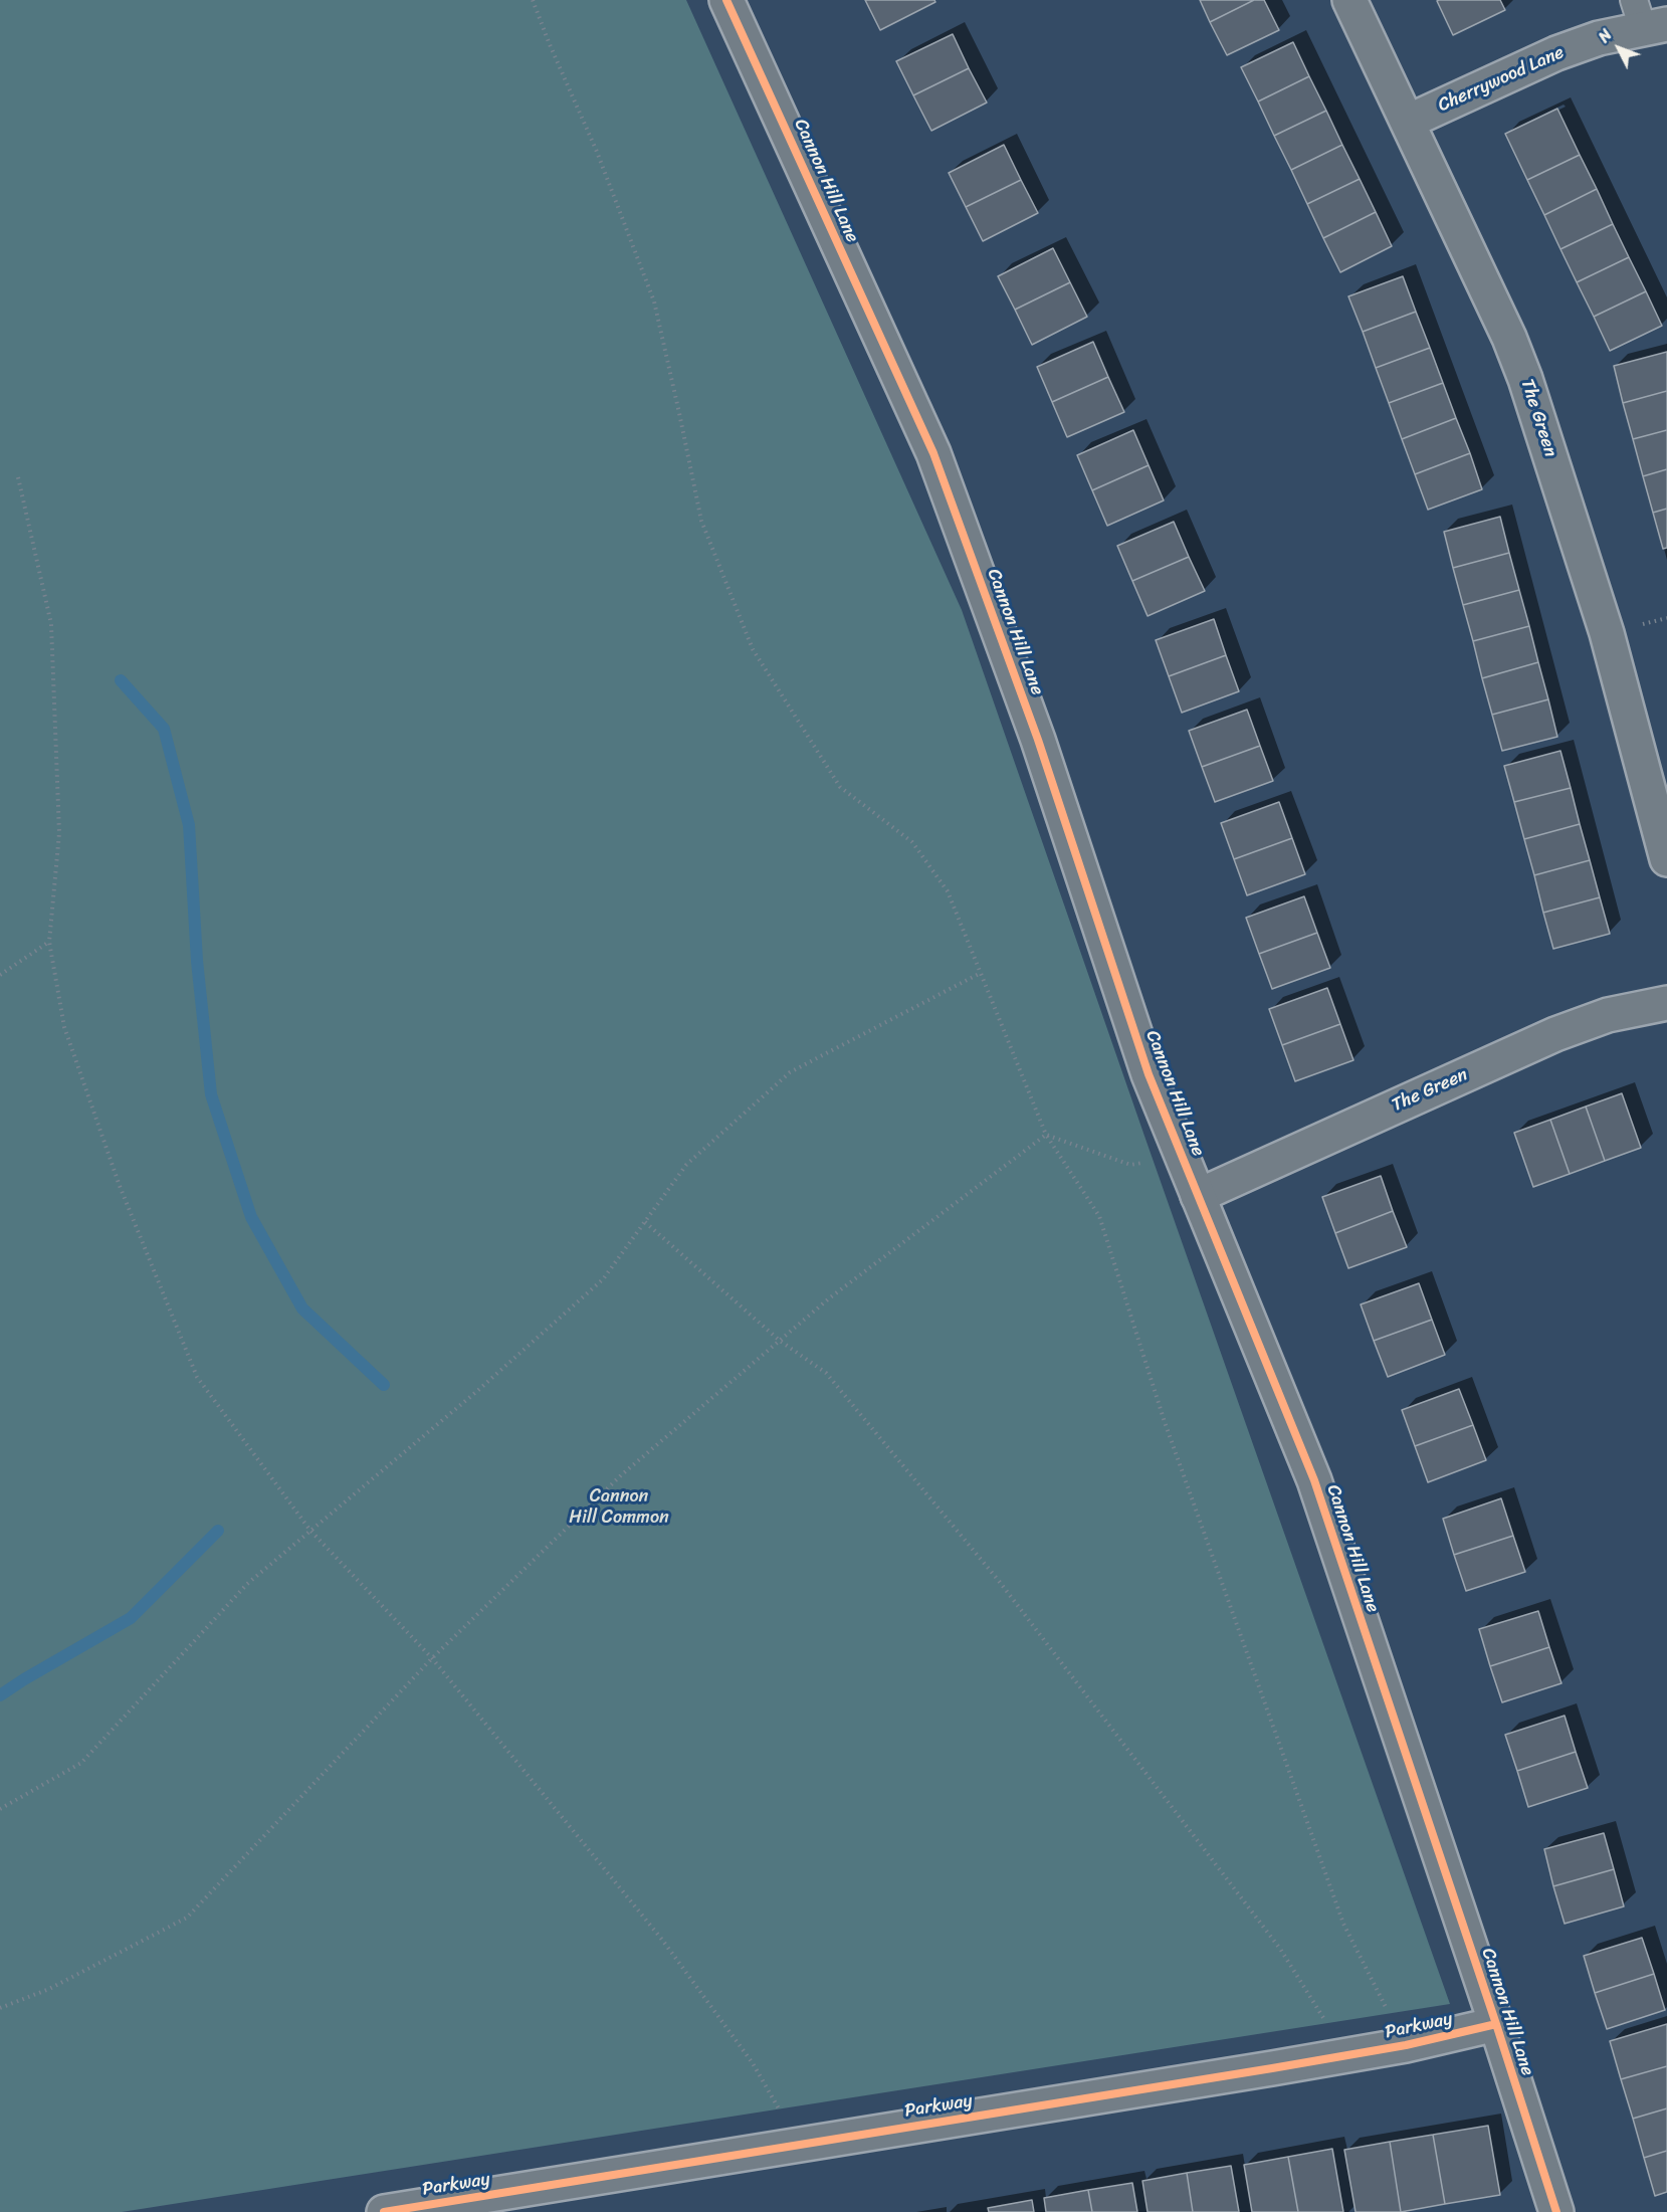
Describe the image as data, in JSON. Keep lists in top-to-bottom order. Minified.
{"streets":{"street":["Cherrywood Lane","Cannon Hill Lane","The Green","Parkway"]},"crossings":[["Cherrywood Lane","The Green"],["Cannon Hill Lane","The Green"],["Cannon Hill Lane","Parkway"]],"parks":["Cannon Hill Common"],"north":"top left"}
